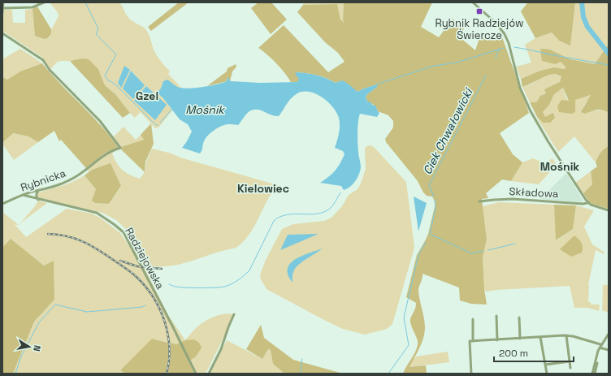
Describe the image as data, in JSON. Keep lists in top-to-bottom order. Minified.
{"streets":{"street":["Rybnicka","Składowa","Radziejowska"]},"crossings":[["Rybnicka","Radziejowska"]],"districts":["Gzel","Mośnik","Kielowiec"],"water":["Mośnik","Ciek Chwałowicki"],"places":{"transit":["Rybnik Radziejów Świercze"]},"scale_bar":"200 m","north":"right"}
